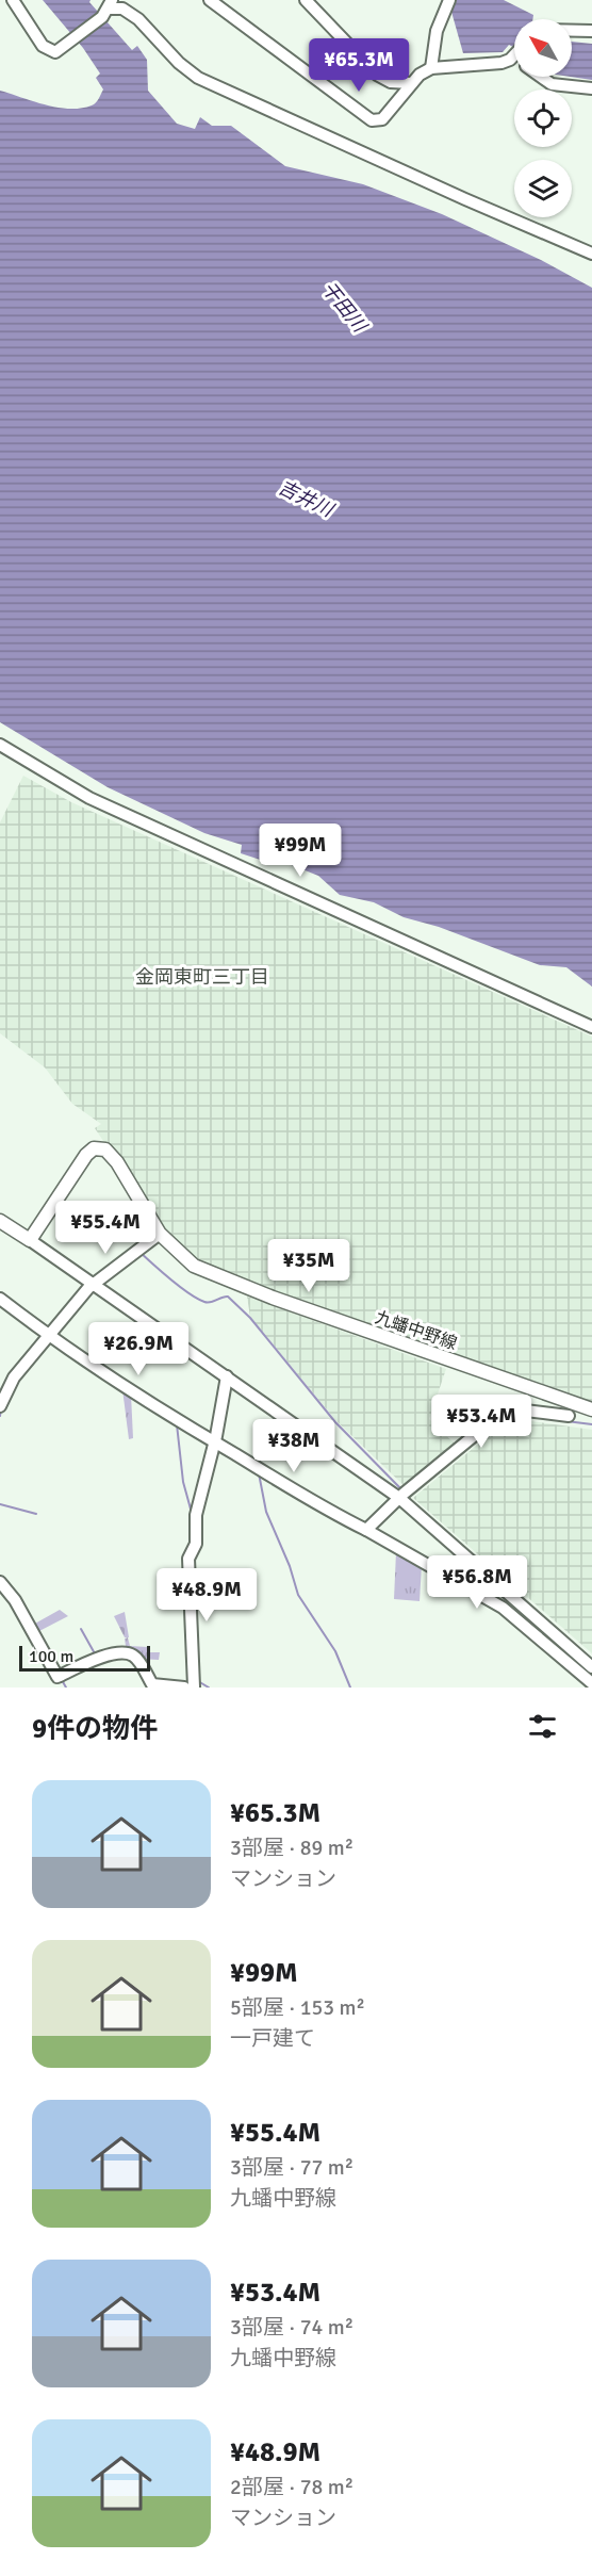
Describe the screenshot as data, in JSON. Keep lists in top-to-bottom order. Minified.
{"streets":{"main road":["九蟠中野線"]},"districts":["金岡東町三丁目"],"water":["干田川","吉井川"],"scale_bar":"100 m","north":"top left","page":{"price":["¥65.3M","¥99M","¥55.4M","¥35M","¥26.9M","¥53.4M","¥38M","¥56.8M","¥48.9M"],"scale":"100 m","heading":"9件の物件","list":[{"name":"¥65.3M","note":"3部屋 · 89 m² · マンション"},{"name":"¥99M","note":"5部屋 · 153 m² · 一戸建て"},{"name":"¥55.4M","note":"3部屋 · 77 m² · 九蟠中野線"},{"name":"¥53.4M","note":"3部屋 · 74 m² · 九蟠中野線"},{"name":"¥48.9M","note":"2部屋 · 78 m² · マンション"}]}}
